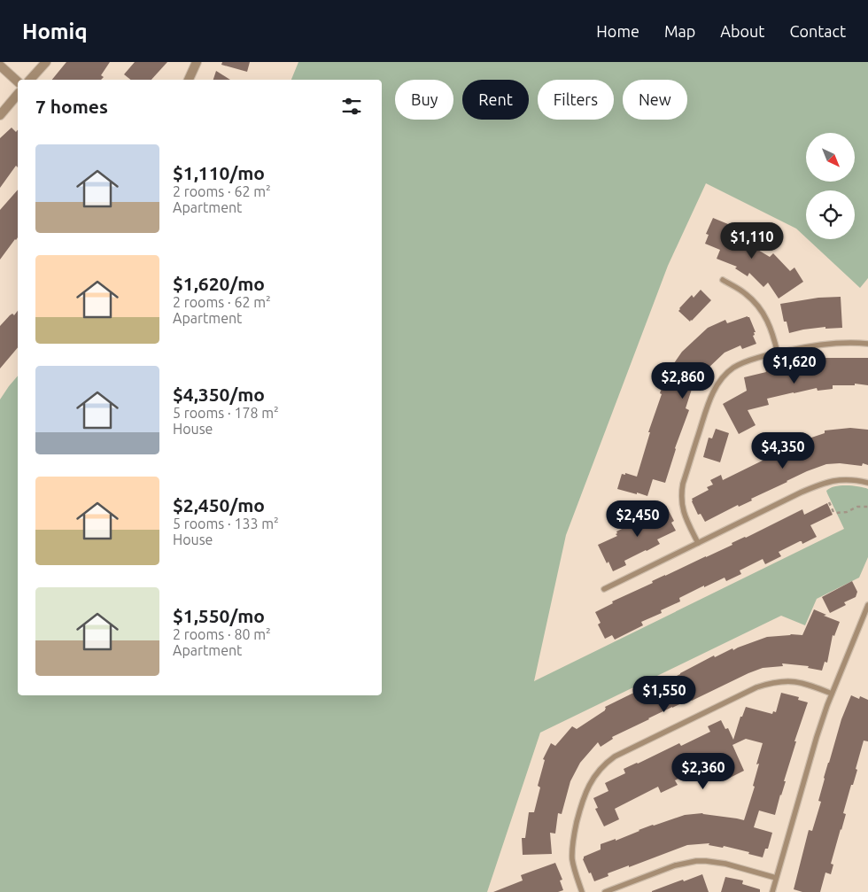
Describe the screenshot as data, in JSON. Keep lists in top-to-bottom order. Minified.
{"north":"bottom right","page":{"header":"Homiq","nav":["Home","Map","About","Contact"],"chip":["Buy","Rent","Filters","New"],"heading":"7 homes","list":[{"name":"$1,110/mo","note":"2 rooms · 62 m² · Apartment"},{"name":"$1,620/mo","note":"2 rooms · 62 m² · Apartment"},{"name":"$4,350/mo","note":"5 rooms · 178 m² · House"},{"name":"$2,450/mo","note":"5 rooms · 133 m² · House"},{"name":"$1,550/mo","note":"2 rooms · 80 m² · Apartment"}],"price":["$1,110","$1,620","$2,860","$4,350","$2,450","$1,550","$2,360"]}}
